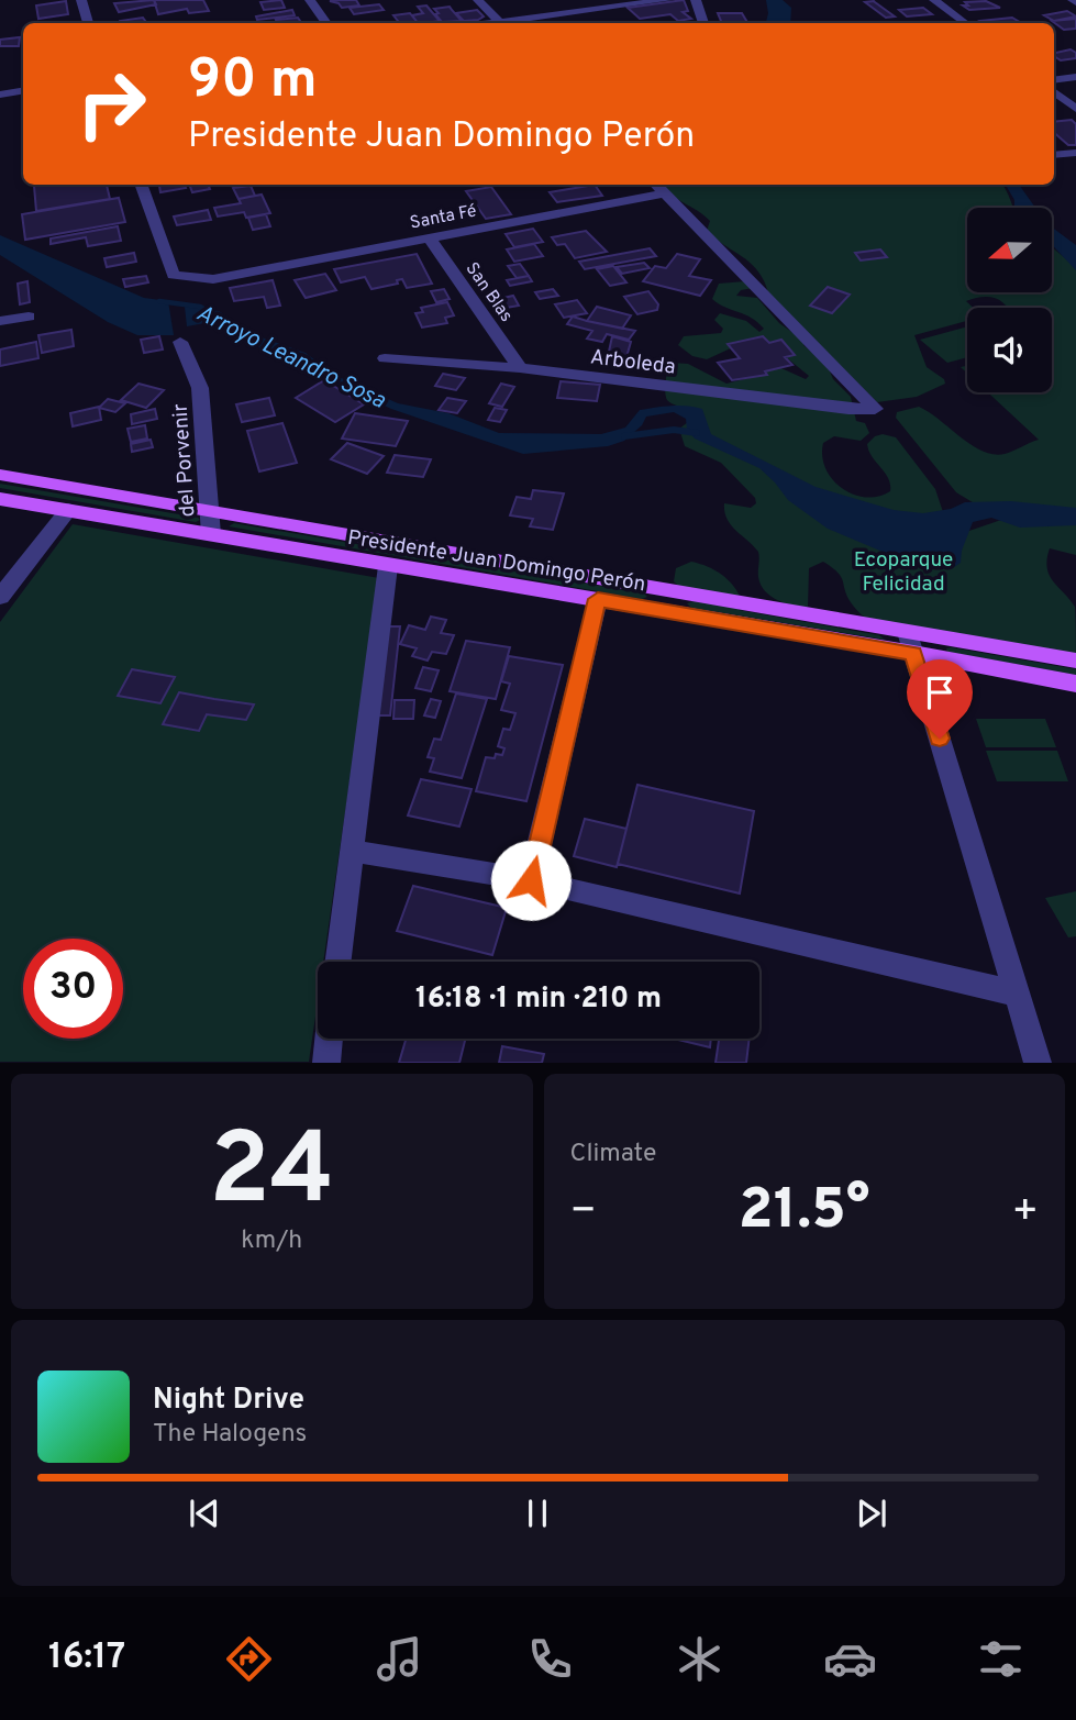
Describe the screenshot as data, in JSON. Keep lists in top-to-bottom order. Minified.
{"streets":{"main road":["Presidente Juan Domingo Perón"],"street":["Santa Fé","San Blas","Arboleda","del Porvenir"]},"crossings":[["Santa Fé","San Blas"],["Santa Fé","Arboleda"],["San Blas","Arboleda"],["del Porvenir","Presidente Juan Domingo Perón"]],"water":["Arroyo Leandro Sosa"],"parks":["Ecoparque Felicidad"],"north":"left","page":{"turn":["90 m","Presidente Juan Domingo Perón"],"limit":"30","trip":"16:18 · 1 min · 210 m","tile":[["24","km/h"],"Climate"],"heat":["−","21.5°","+"],"song":["Night Drive","The Halogens"],"tabs":"16:17"}}
